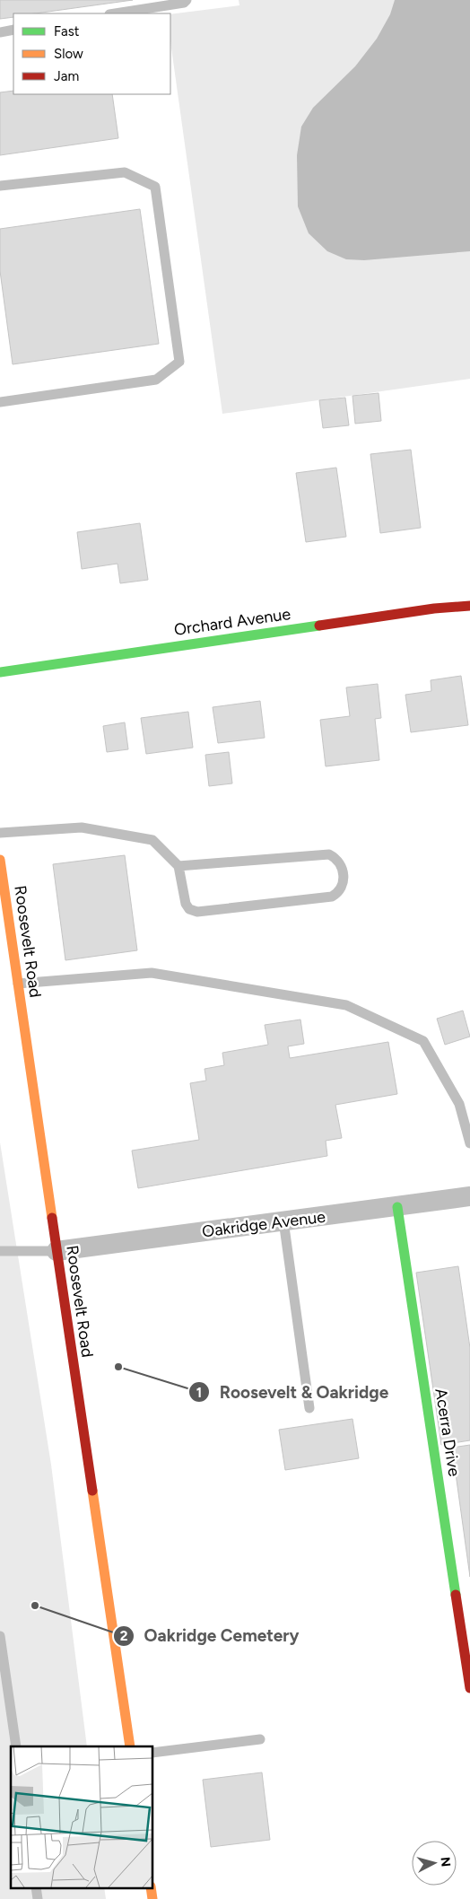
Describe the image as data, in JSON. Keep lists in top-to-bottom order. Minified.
{"streets":{"street":["Orchard Avenue","Roosevelt Road","Oakridge Avenue","Acerra Drive"]},"crossings":[["Roosevelt Road","Oakridge Avenue"],["Oakridge Avenue","Acerra Drive"]],"places":["Roosevelt & Oakridge","Oakridge Cemetery"],"legend":["Fast","Slow","Jam"],"north":"right"}
